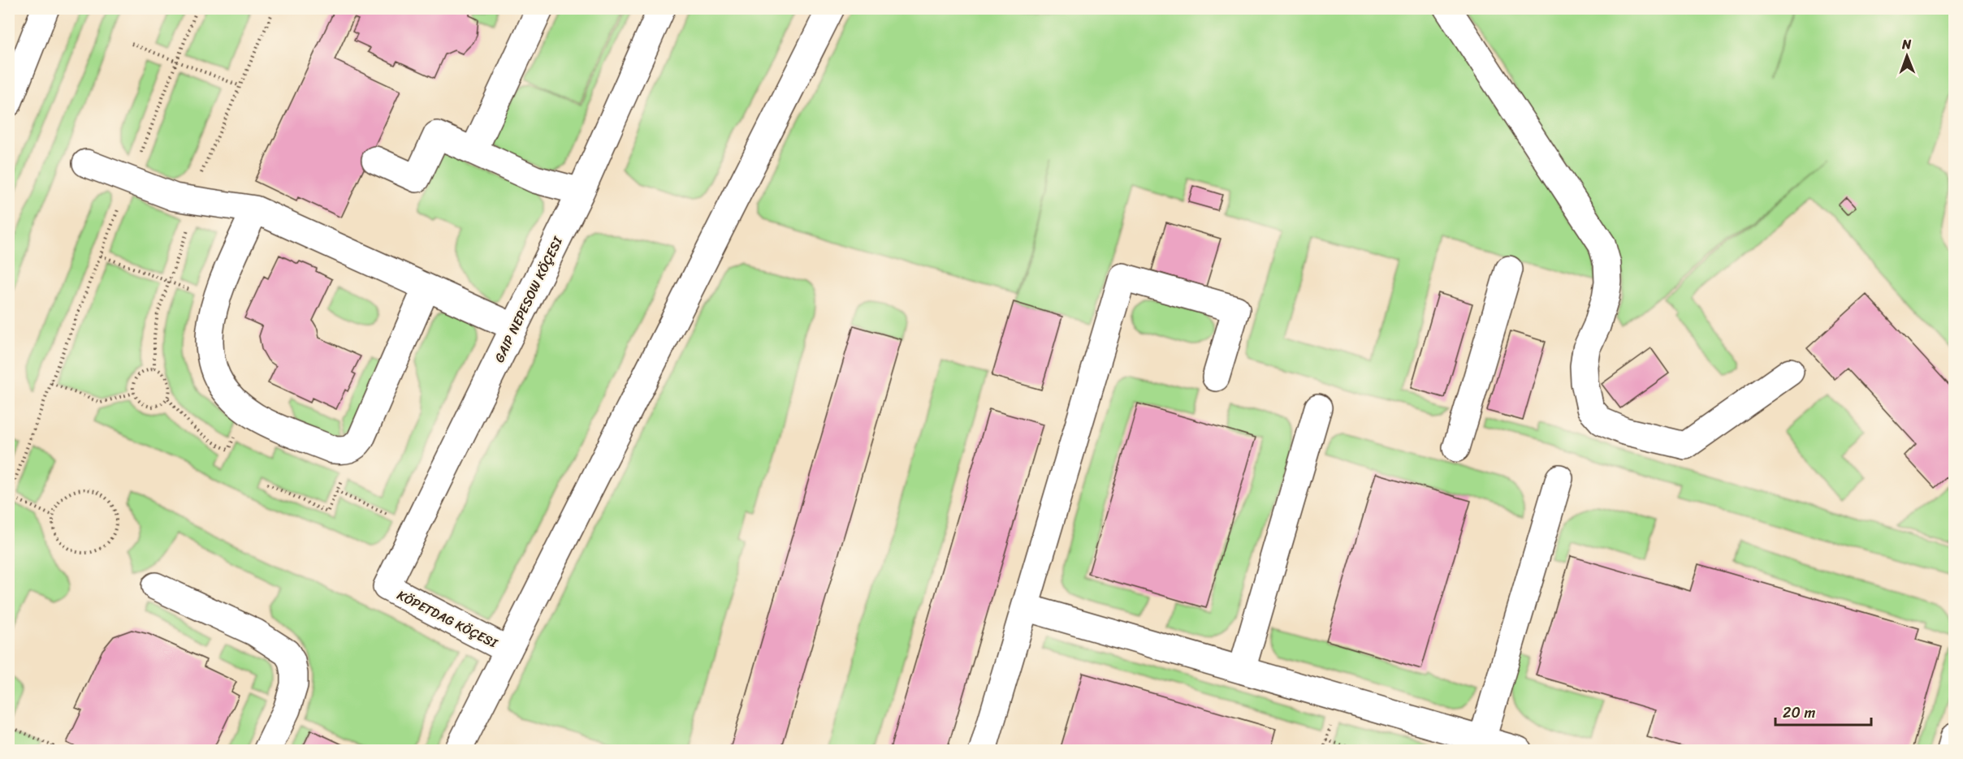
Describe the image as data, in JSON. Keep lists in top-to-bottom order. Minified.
{"streets":{"street":["GAIP NEPESOW KÖÇESI","KÖPETDAG KÖÇESI"]},"crossings":[["GAIP NEPESOW KÖÇESI","KÖPETDAG KÖÇESI"]],"scale_bar":"20 m","north":"top"}
